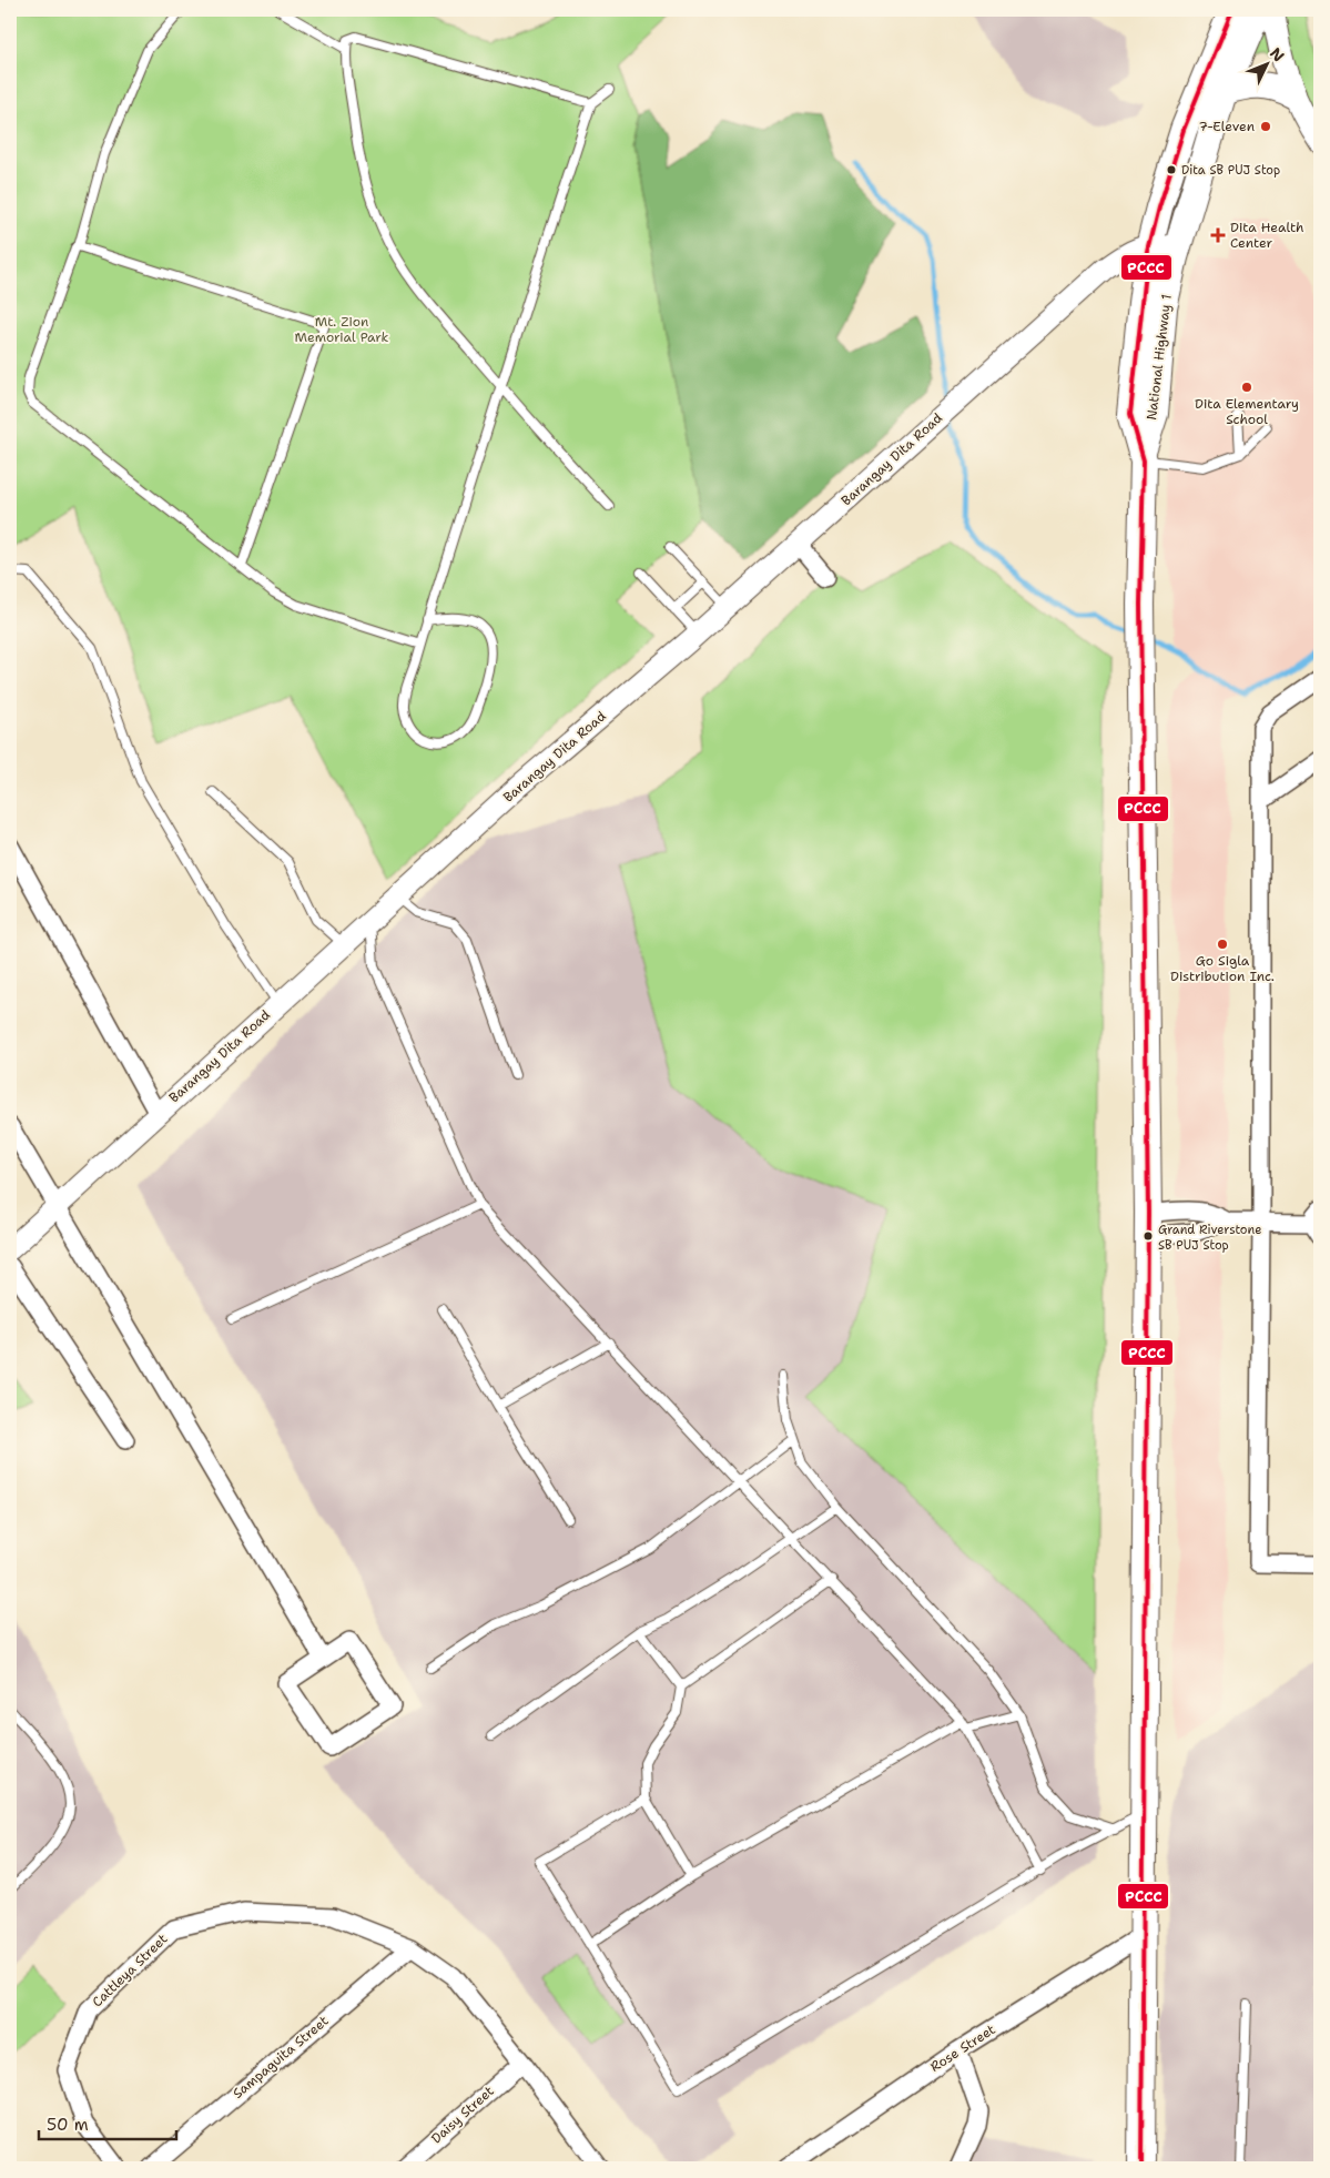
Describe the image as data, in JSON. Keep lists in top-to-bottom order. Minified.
{"streets":{"highway":["National Highway 1"],"street":["Barangay Dita Road","Cattleya Street","Rose Street","Sampaguita Street","Daisy Street"]},"crossings":[["National Highway 1","Barangay Dita Road"],["National Highway 1","Rose Street"],["Cattleya Street","Sampaguita Street"],["Cattleya Street","Daisy Street"]],"parks":["Mt. Zion Memorial Park"],"places":{"other":["7-Eleven","Dita SB PUJ Stop","Dita Elementary School","Go Sigla Distribution Inc.","Grand Riverstone SB PUJ Stop"],"health":["Dita Health Center"]},"lines":["transit line PCCC"],"scale_bar":"50 m","north":"top right"}
